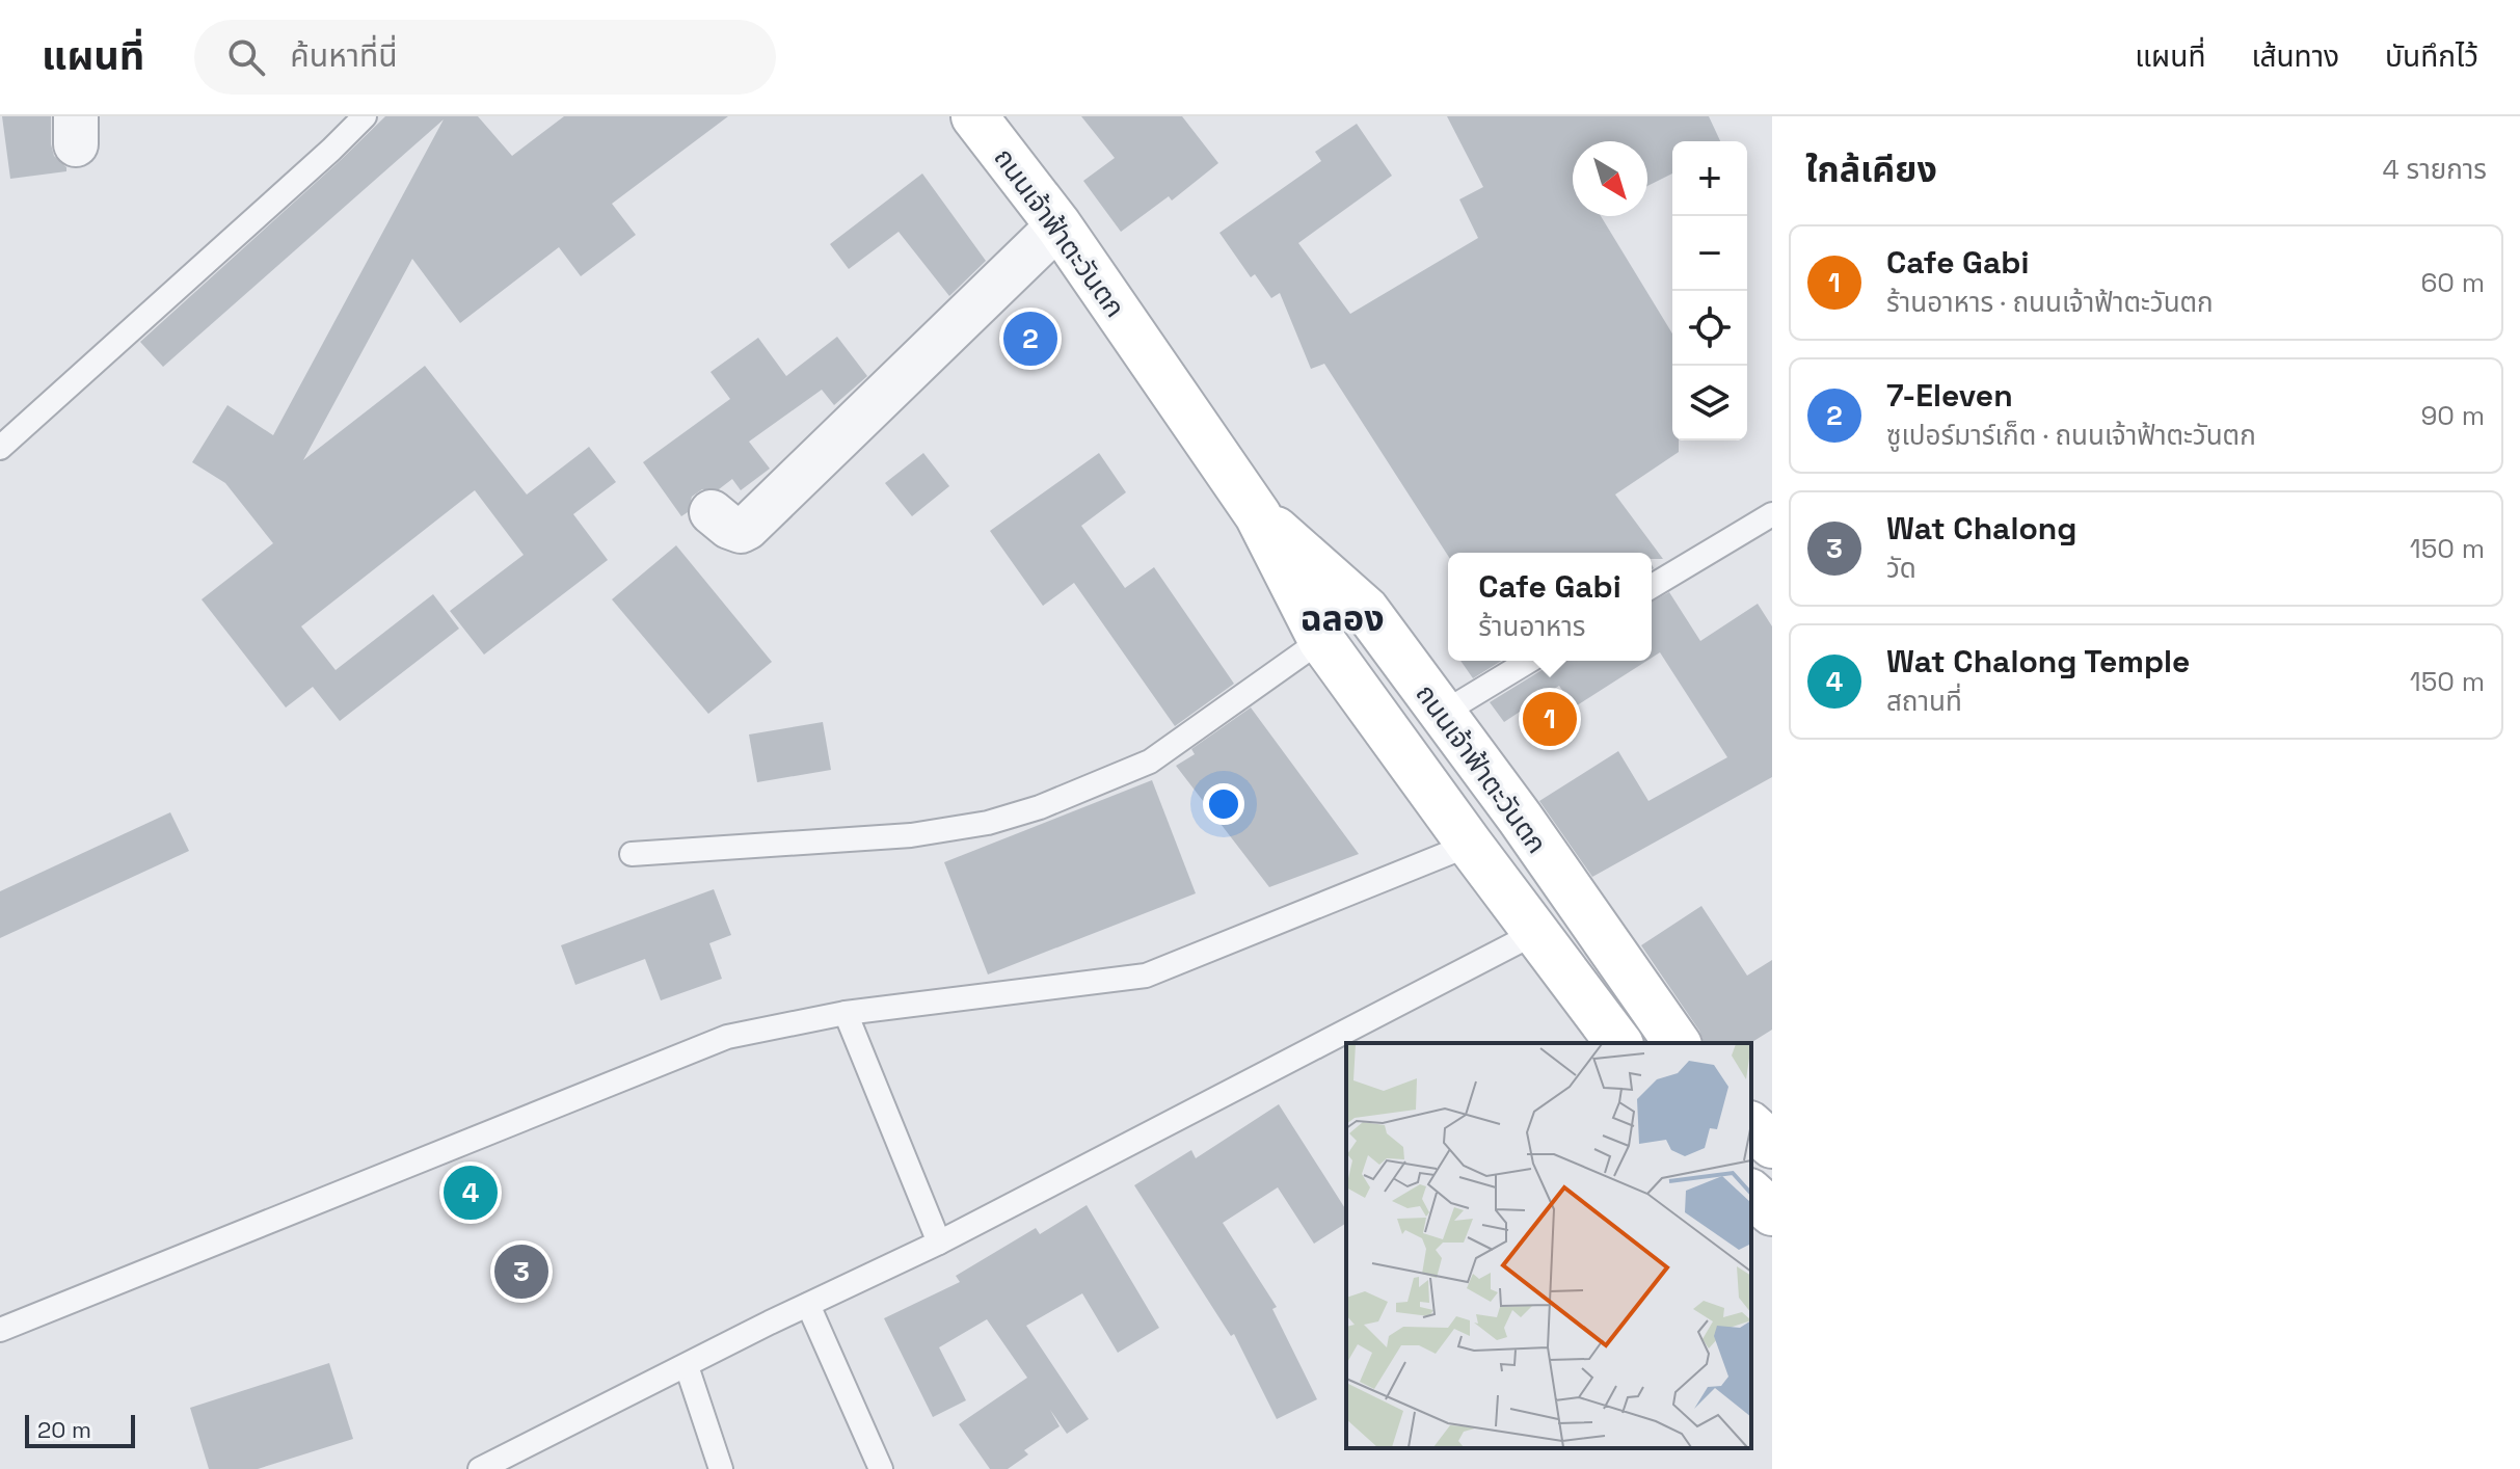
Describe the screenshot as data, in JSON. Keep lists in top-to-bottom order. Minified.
{"streets":{"main road":["ถนนเจ้าฟ้าตะวันตก"]},"districts":["ฉลอง"],"scale_bar":"20 m","north":"bottom right","page":{"header":"แผนที่","search":"ค้นหาที่นี่","nav":["แผนที่","เส้นทาง","บันทึกไว้"],"heading":["ใกล้เคียง","4 รายการ"],"map_buttons":["+","−"],"list":[{"mark":"1","name":"Cafe Gabi","note":"ร้านอาหาร · ถนนเจ้าฟ้าตะวันตก","value":"60 m"},{"mark":"2","name":"7-Eleven","note":"ซูเปอร์มาร์เก็ต · ถนนเจ้าฟ้าตะวันตก","value":"90 m"},{"mark":"3","name":"Wat Chalong","note":"วัด","value":"150 m"},{"mark":"4","name":"Wat Chalong Temple","note":"สถานที่","value":"150 m"}],"pins":["2","1","4","3"],"popup":["Cafe Gabi","ร้านอาหาร"],"scale":"20 m"}}
